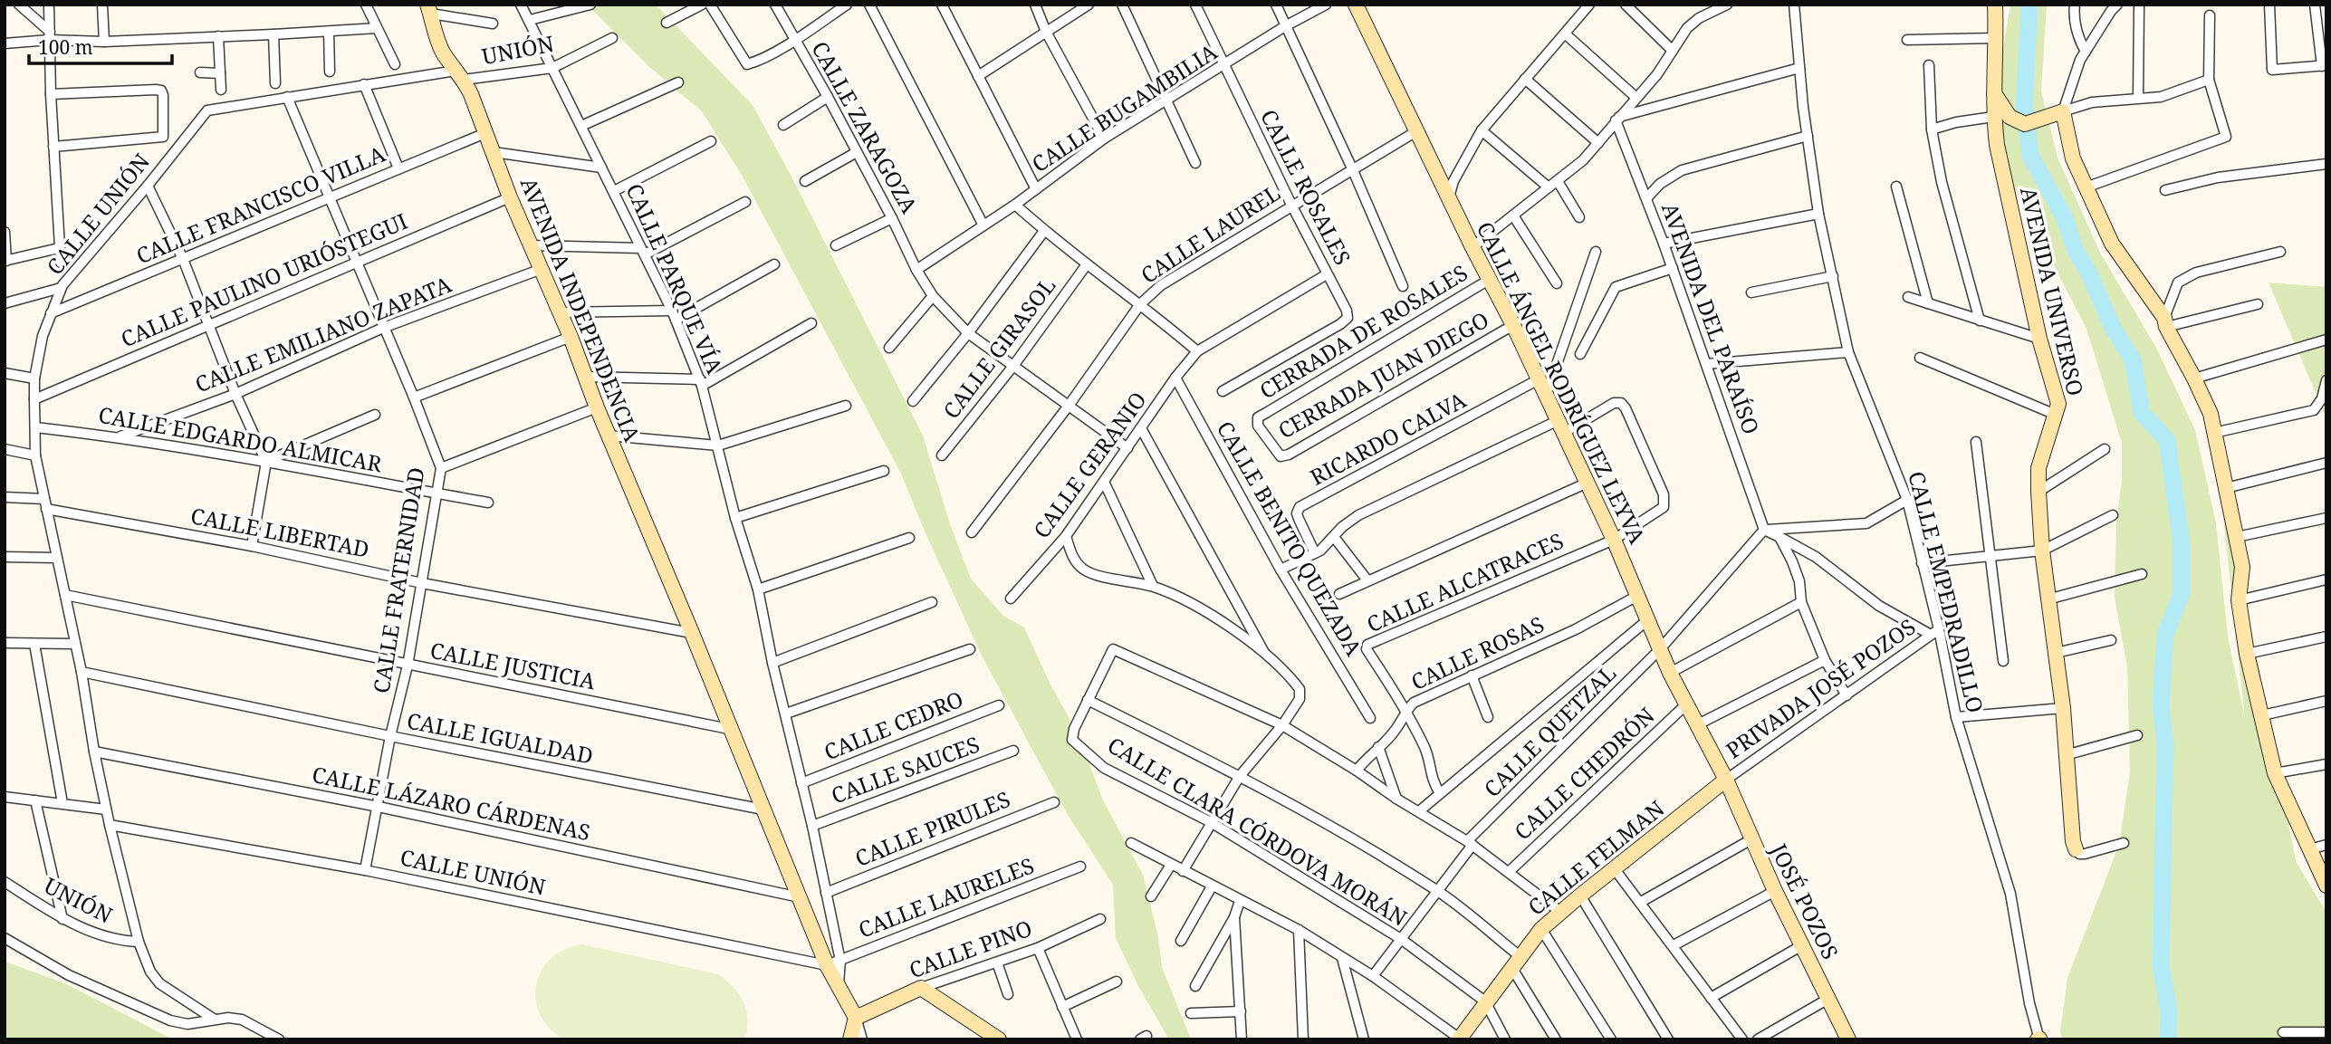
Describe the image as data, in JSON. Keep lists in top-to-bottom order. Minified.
{"streets":{"street":["UNIÓN","CALLE BUGAMBILIA","CALLE ZARAGOZA","CALLE ROSALES","CALLE FRANCISCO VILLA","CALLE UNIÓN","CALLE LAUREL","CALLE PARQUE VÍA","CALLE PAULINO URIÓSTEGUI","AVENIDA UNIVERSO","AVENIDA INDEPENDENCIA","AVENIDA DEL PARAÍSO","CERRADA DE ROSALES","CALLE EMILIANO ZAPATA","CALLE GIRASOL","CERRADA JUAN DIEGO","CALLE ÁNGEL RODRÍGUEZ LEYVA","RICARDO CALVA","CALLE EDGARDO ALMICAR","CALLE GERANIO","CALLE LIBERTAD","CALLE BENITO QUEZADA","CALLE FRATERNIDAD","CALLE ALCATRACES","CALLE EMPEDRADILLO","CALLE ROSAS","CALLE JUSTICIA","PRIVADA JOSÉ POZOS","CALLE CEDRO","CALLE QUETZAL","CALLE IGUALDAD","CALLE SAUCES","CALLE CHEDRÓN","CALLE LÁZARO CÁRDENAS","CALLE PIRULES","CALLE CLARA CÓRDOVA MORÁN","CALLE FELMAN","CALLE LAURELES","JOSÉ POZOS","CALLE PINO"]},"crossings":[["UNIÓN","CALLE UNIÓN"],["UNIÓN","CALLE PARQUE VÍA"],["UNIÓN","AVENIDA INDEPENDENCIA"],["CALLE BUGAMBILIA","CALLE ZARAGOZA"],["CALLE BUGAMBILIA","CALLE ROSALES"],["CALLE ZARAGOZA","CALLE LAUREL"],["CALLE ZARAGOZA","CALLE GIRASOL"],["CALLE ZARAGOZA","CALLE GERANIO"],["CALLE ROSALES","CALLE LAUREL"],["CALLE ROSALES","CALLE GERANIO"],["CALLE FRANCISCO VILLA","CALLE UNIÓN"],["CALLE FRANCISCO VILLA","AVENIDA INDEPENDENCIA"],["CALLE FRANCISCO VILLA","CALLE FRATERNIDAD"],["CALLE UNIÓN","CALLE PARQUE VÍA"],["CALLE UNIÓN","CALLE PAULINO URIÓSTEGUI"],["CALLE UNIÓN","AVENIDA INDEPENDENCIA"],["CALLE UNIÓN","CALLE EDGARDO ALMICAR"],["CALLE UNIÓN","CALLE LIBERTAD"],["CALLE UNIÓN","CALLE FRATERNIDAD"],["CALLE UNIÓN","CALLE JUSTICIA"],["CALLE UNIÓN","CALLE IGUALDAD"],["CALLE UNIÓN","CALLE LÁZARO CÁRDENAS"],["CALLE UNIÓN","CALLE LAURELES"],["CALLE LAUREL","CALLE ÁNGEL RODRÍGUEZ LEYVA"],["CALLE PARQUE VÍA","AVENIDA INDEPENDENCIA"],["CALLE PARQUE VÍA","CALLE CEDRO"],["CALLE PARQUE VÍA","CALLE SAUCES"],["CALLE PARQUE VÍA","CALLE PIRULES"],["CALLE PARQUE VÍA","CALLE LAURELES"],["CALLE PAULINO URIÓSTEGUI","AVENIDA INDEPENDENCIA"],["CALLE PAULINO URIÓSTEGUI","CALLE FRATERNIDAD"],["AVENIDA INDEPENDENCIA","CALLE EMILIANO ZAPATA"],["AVENIDA INDEPENDENCIA","CALLE LIBERTAD"],["AVENIDA INDEPENDENCIA","CALLE JUSTICIA"],["AVENIDA INDEPENDENCIA","CALLE IGUALDAD"],["AVENIDA INDEPENDENCIA","CALLE LÁZARO CÁRDENAS"],["AVENIDA INDEPENDENCIA","CALLE LAURELES"],["AVENIDA INDEPENDENCIA","CALLE PINO"],["AVENIDA DEL PARAÍSO","CALLE QUETZAL"],["CERRADA DE ROSALES","CERRADA JUAN DIEGO"],["CERRADA DE ROSALES","CALLE ÁNGEL RODRÍGUEZ LEYVA"],["CALLE EMILIANO ZAPATA","CALLE EDGARDO ALMICAR"],["CALLE EMILIANO ZAPATA","CALLE FRATERNIDAD"],["CERRADA JUAN DIEGO","CALLE ÁNGEL RODRÍGUEZ LEYVA"],["CALLE ÁNGEL RODRÍGUEZ LEYVA","RICARDO CALVA"],["CALLE ÁNGEL RODRÍGUEZ LEYVA","CALLE ALCATRACES"],["CALLE ÁNGEL RODRÍGUEZ LEYVA","CALLE ROSAS"],["CALLE ÁNGEL RODRÍGUEZ LEYVA","PRIVADA JOSÉ POZOS"],["CALLE ÁNGEL RODRÍGUEZ LEYVA","CALLE QUETZAL"],["CALLE ÁNGEL RODRÍGUEZ LEYVA","CALLE CHEDRÓN"],["CALLE ÁNGEL RODRÍGUEZ LEYVA","CALLE FELMAN"],["CALLE ÁNGEL RODRÍGUEZ LEYVA","JOSÉ POZOS"],["CALLE EDGARDO ALMICAR","CALLE FRATERNIDAD"],["CALLE GERANIO","CALLE BENITO QUEZADA"],["CALLE LIBERTAD","CALLE FRATERNIDAD"],["CALLE FRATERNIDAD","CALLE JUSTICIA"],["CALLE FRATERNIDAD","CALLE IGUALDAD"],["CALLE FRATERNIDAD","CALLE LÁZARO CÁRDENAS"],["CALLE ALCATRACES","CALLE ROSAS"],["CALLE EMPEDRADILLO","PRIVADA JOSÉ POZOS"],["PRIVADA JOSÉ POZOS","CALLE FELMAN"],["PRIVADA JOSÉ POZOS","JOSÉ POZOS"],["CALLE QUETZAL","CALLE CLARA CÓRDOVA MORÁN"],["CALLE CLARA CÓRDOVA MORÁN","CALLE FELMAN"],["CALLE FELMAN","JOSÉ POZOS"]],"scale_bar":"100 m"}
